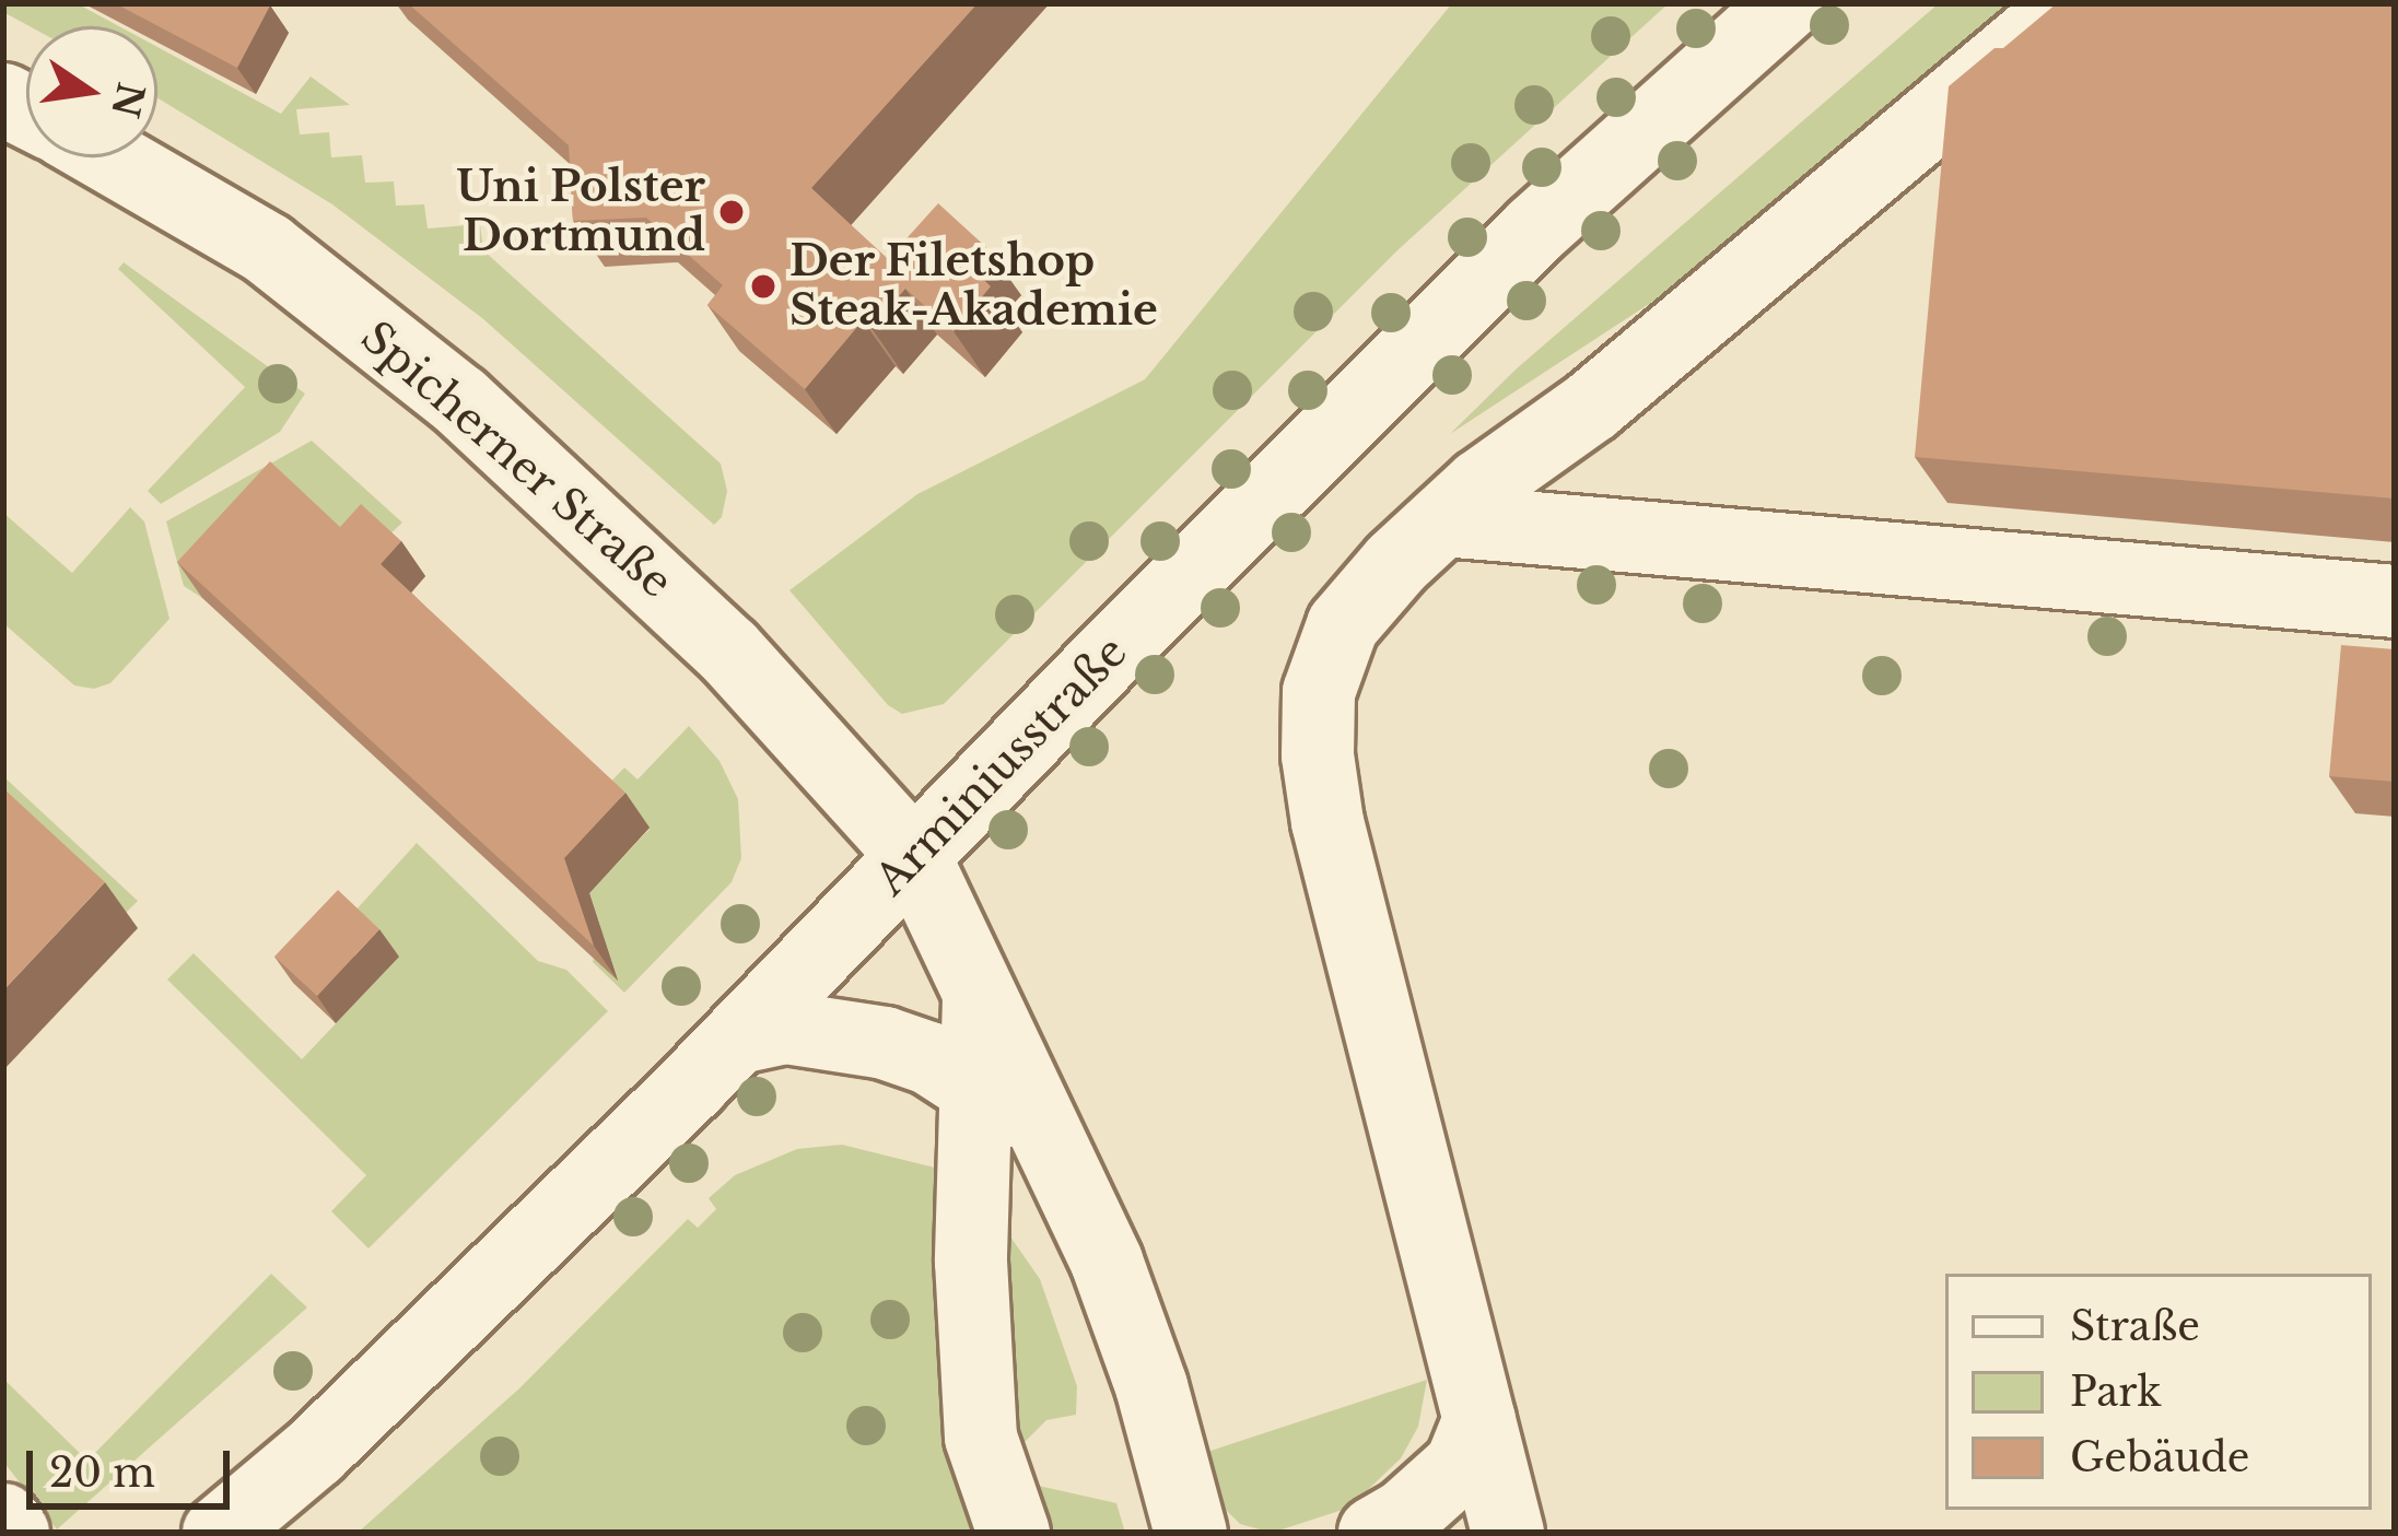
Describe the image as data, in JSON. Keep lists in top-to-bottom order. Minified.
{"streets":{"street":["Spicherner Straße","Arminiusstraße"]},"crossings":[["Spicherner Straße","Arminiusstraße"]],"places":["Uni Polster Dortmund","Der Filetshop Steak-Akademie"],"legend":["Straße","Park","Gebäude"],"scale_bar":"20 m","north":"right"}
